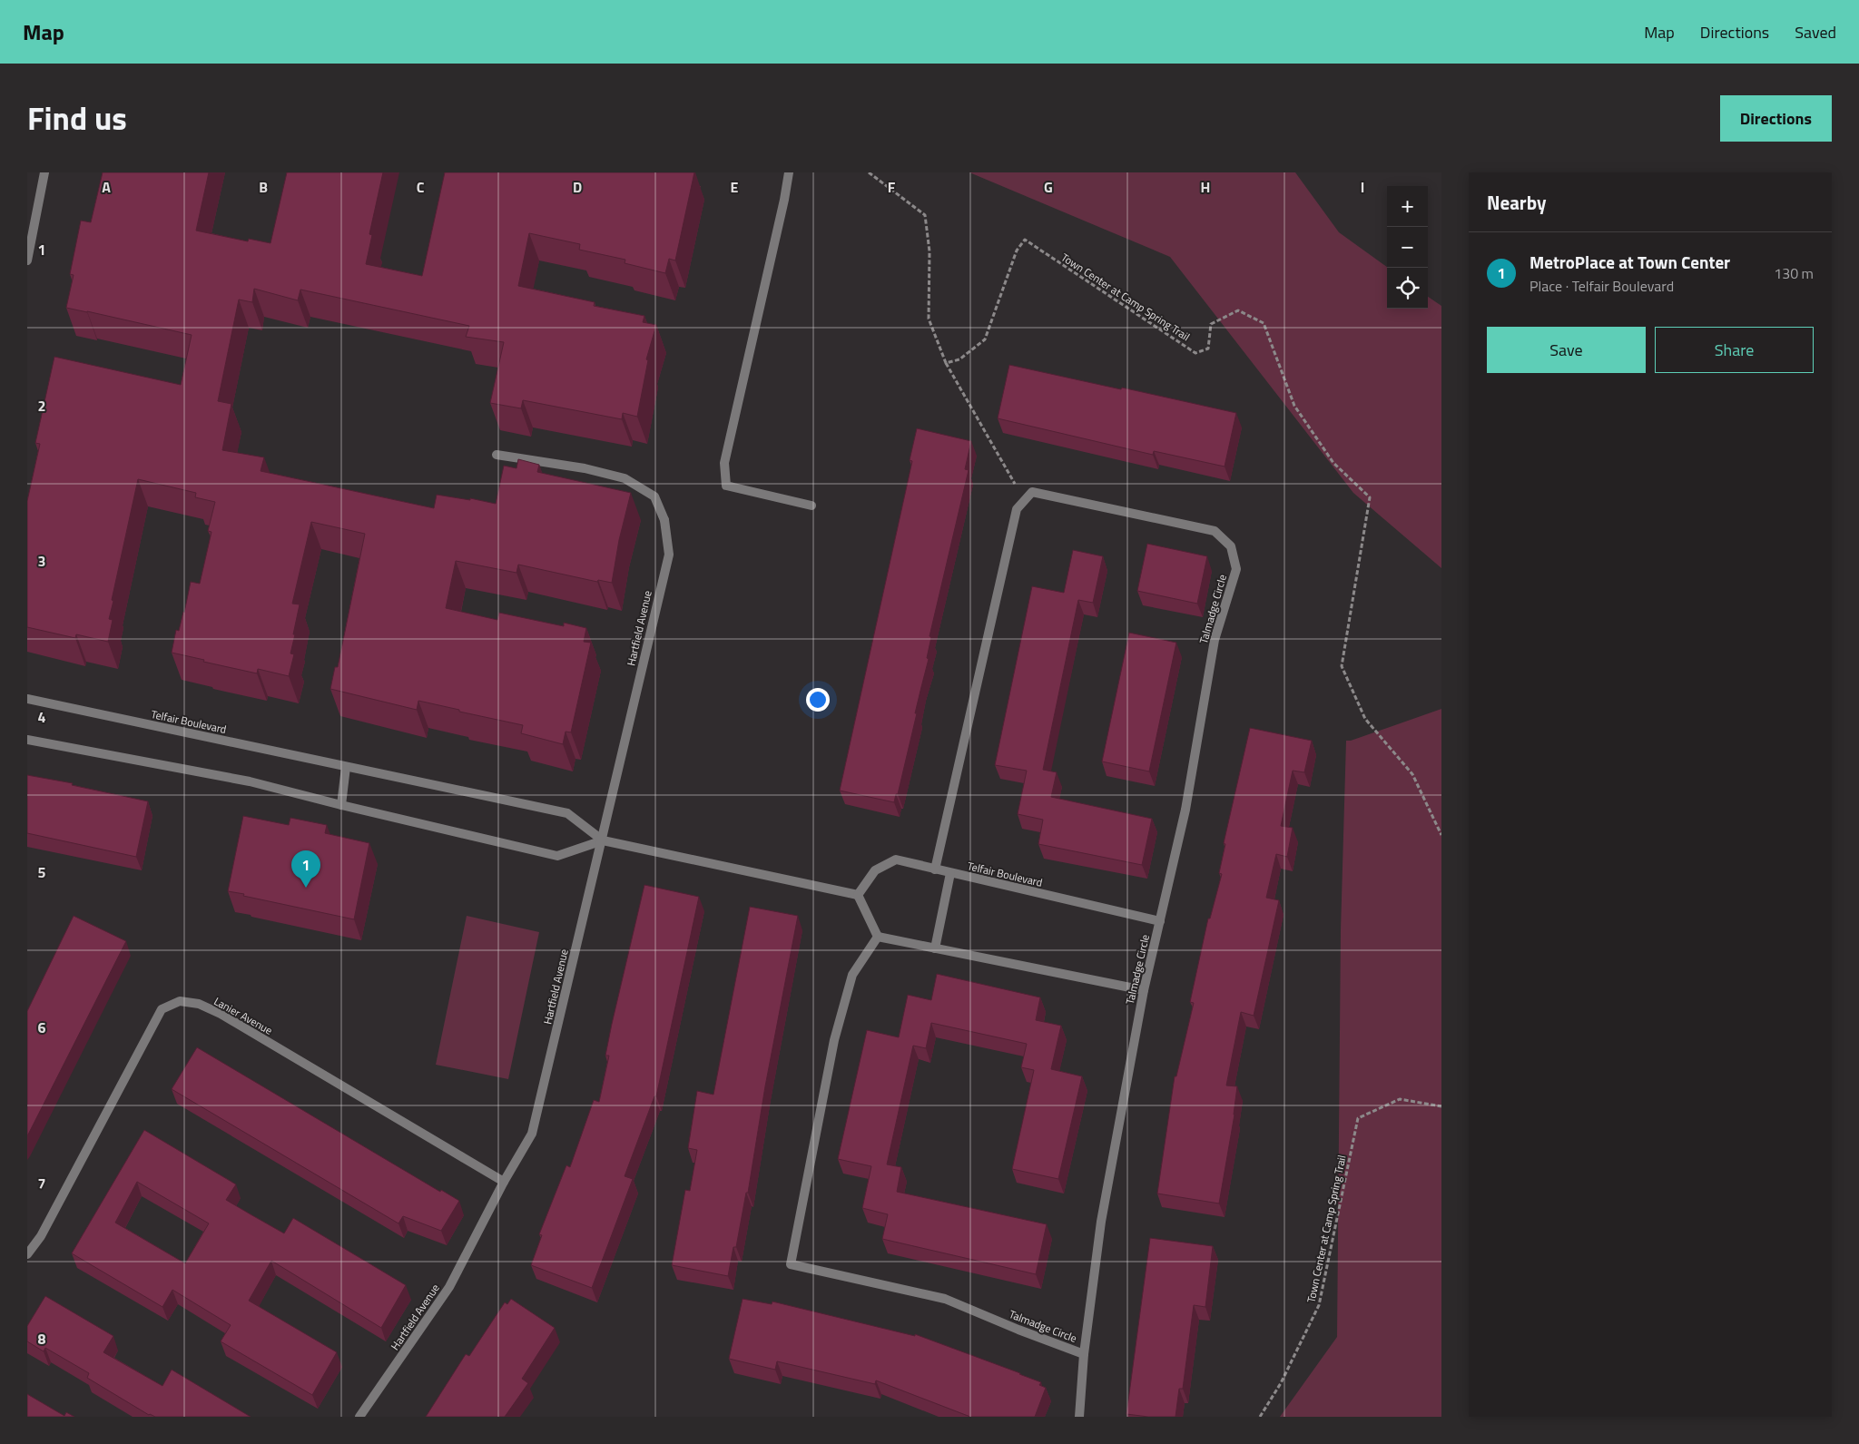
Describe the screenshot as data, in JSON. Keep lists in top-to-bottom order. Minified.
{"streets":{"street":["Talmadge Circle","Hartfield Avenue","Telfair Boulevard","Lanier Avenue"],"path":["Town Center at Camp Spring Trail"]},"crossings":[["Talmadge Circle","Telfair Boulevard"],["Hartfield Avenue","Telfair Boulevard"],["Hartfield Avenue","Lanier Avenue"]],"page":{"header":"Map","nav":["Map","Directions","Saved"],"title":"Find us","buttons":["Directions",["Save","Share"]],"heading":"Nearby","map_buttons":["+","−"],"list":[{"mark":"1","name":"MetroPlace at Town Center","note":"Place · Telfair Boulevard","value":"130 m"}],"pins":"1"},"grid":{"columns":["A","B","C","D","E","F","G","H","I"],"rows":["1","2","3","4","5","6","7","8"]}}
